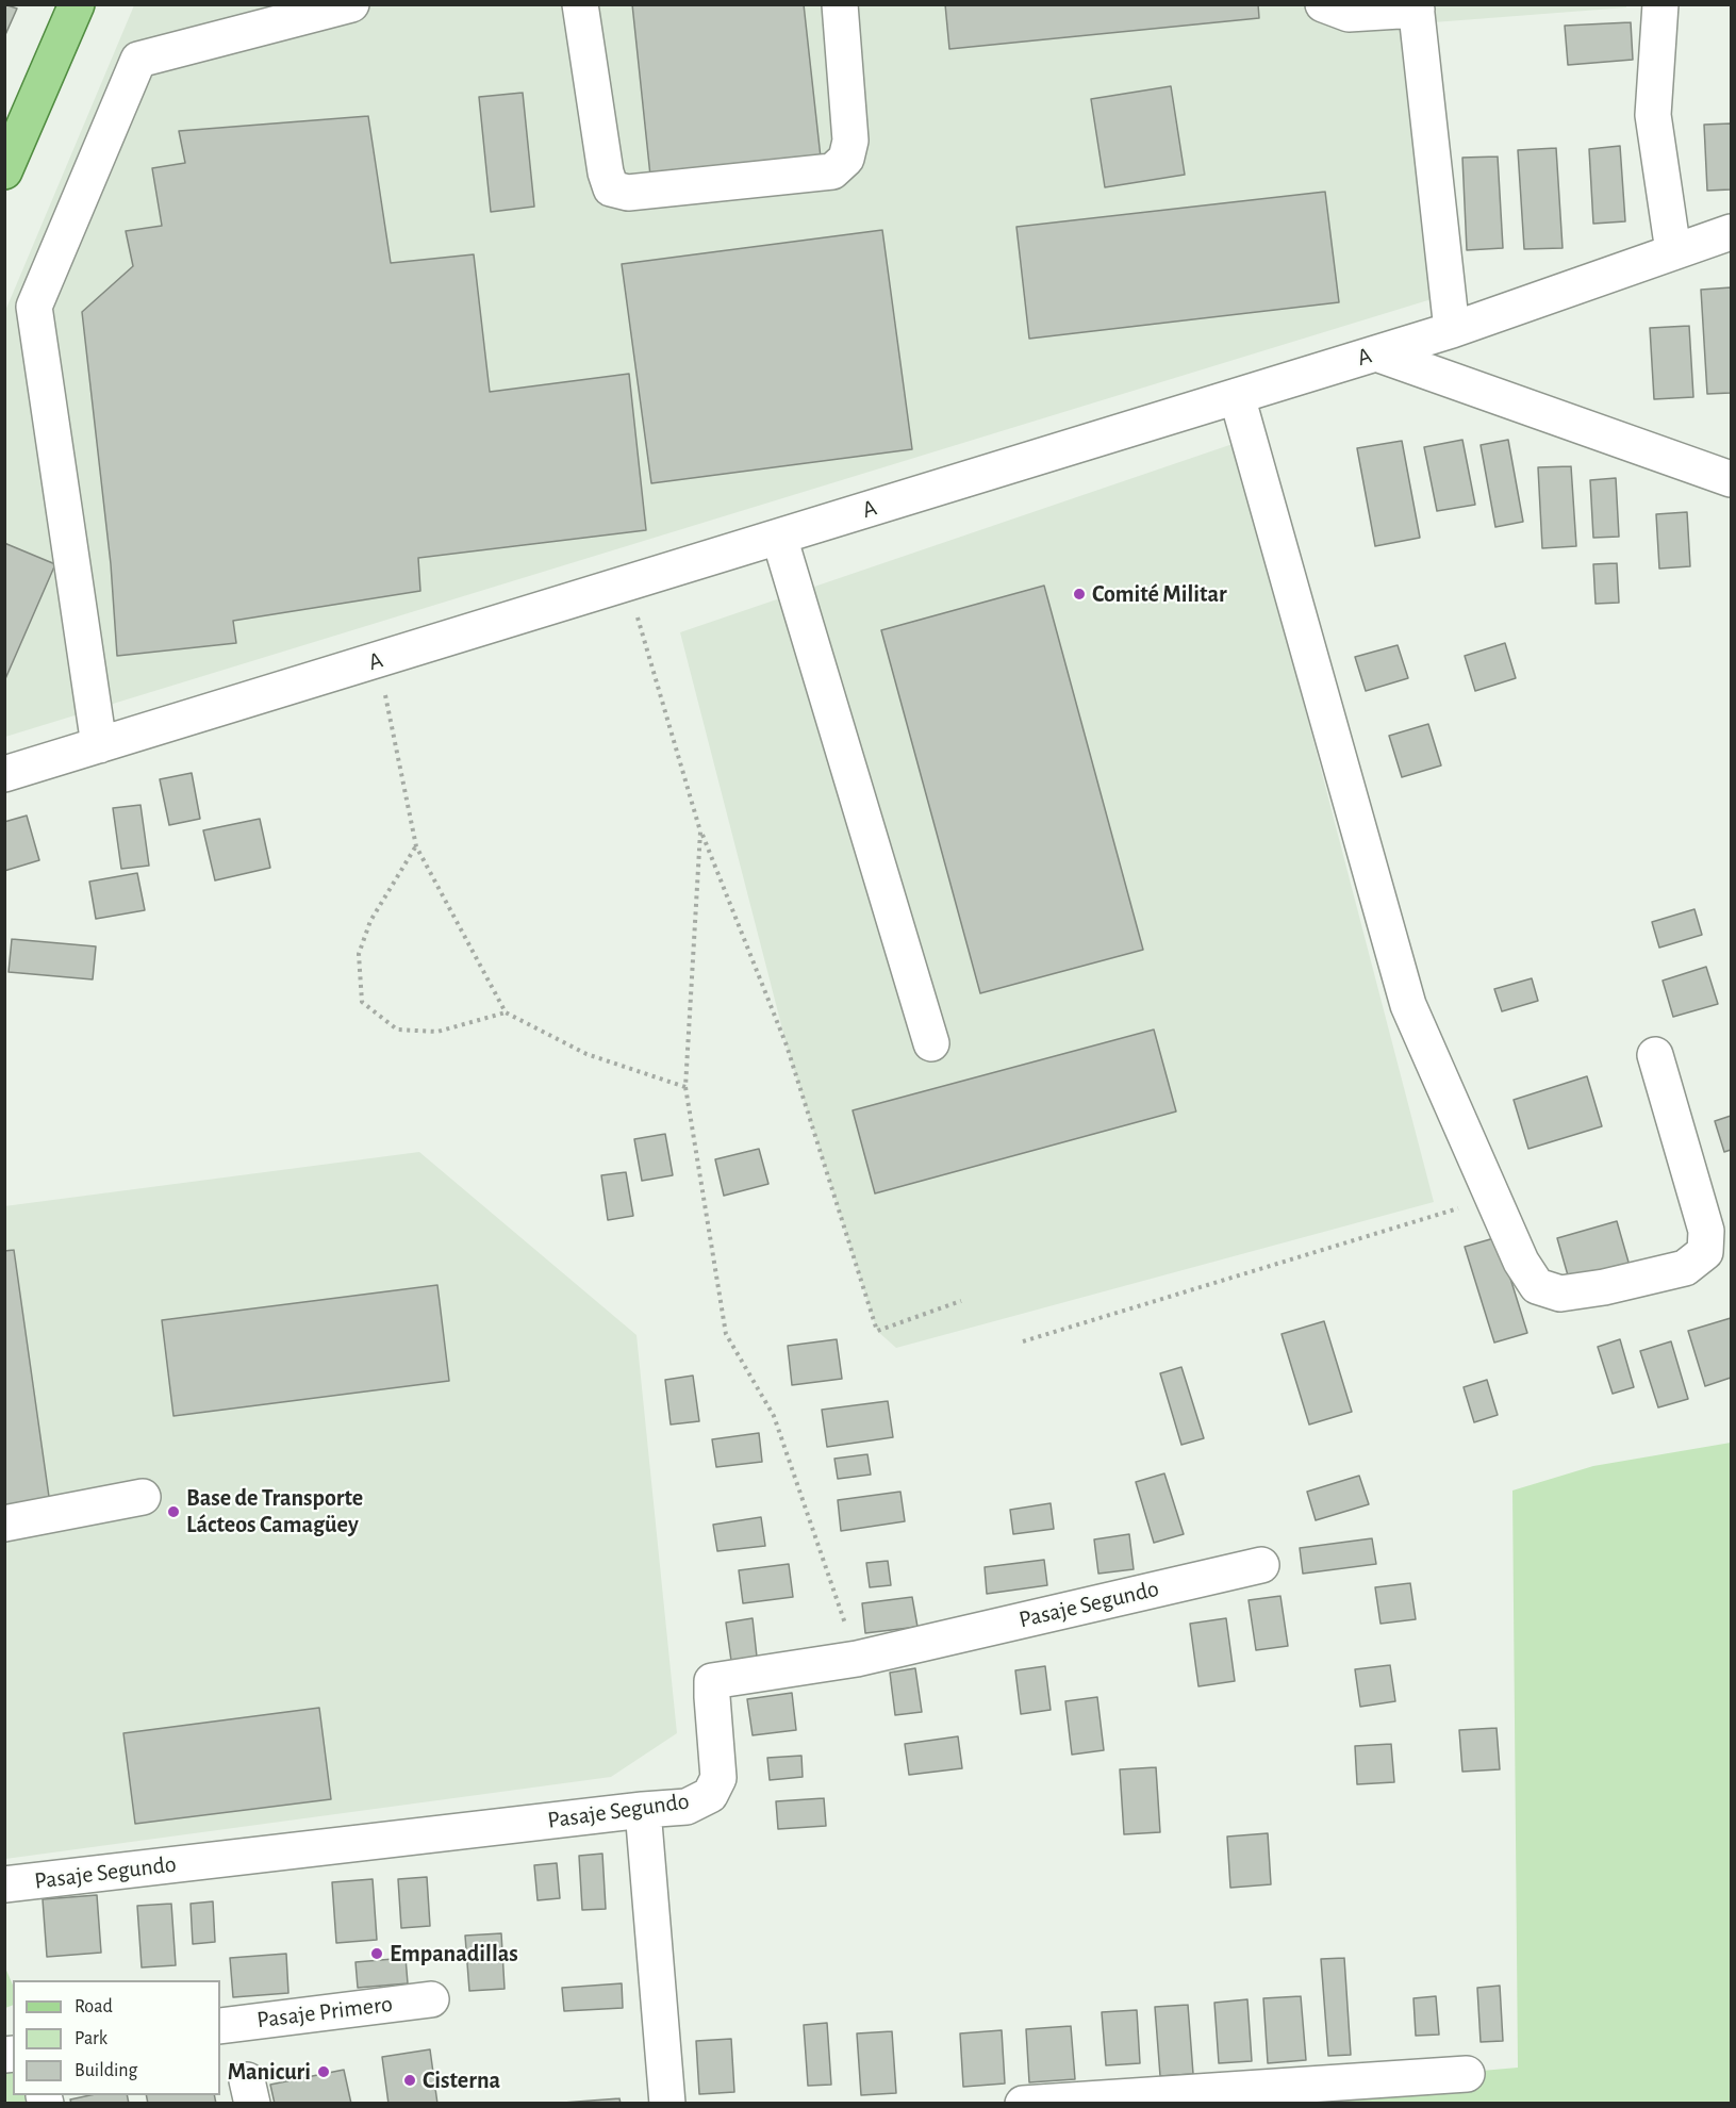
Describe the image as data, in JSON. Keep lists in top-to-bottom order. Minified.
{"streets":{"street":["A","Pasaje Segundo","Pasaje Primero"]},"places":["Comité Militar","Base de Transporte Lácteos Camagüey","Empanadillas","Manicuri","Cisterna"],"legend":["Road","Park","Building"]}
